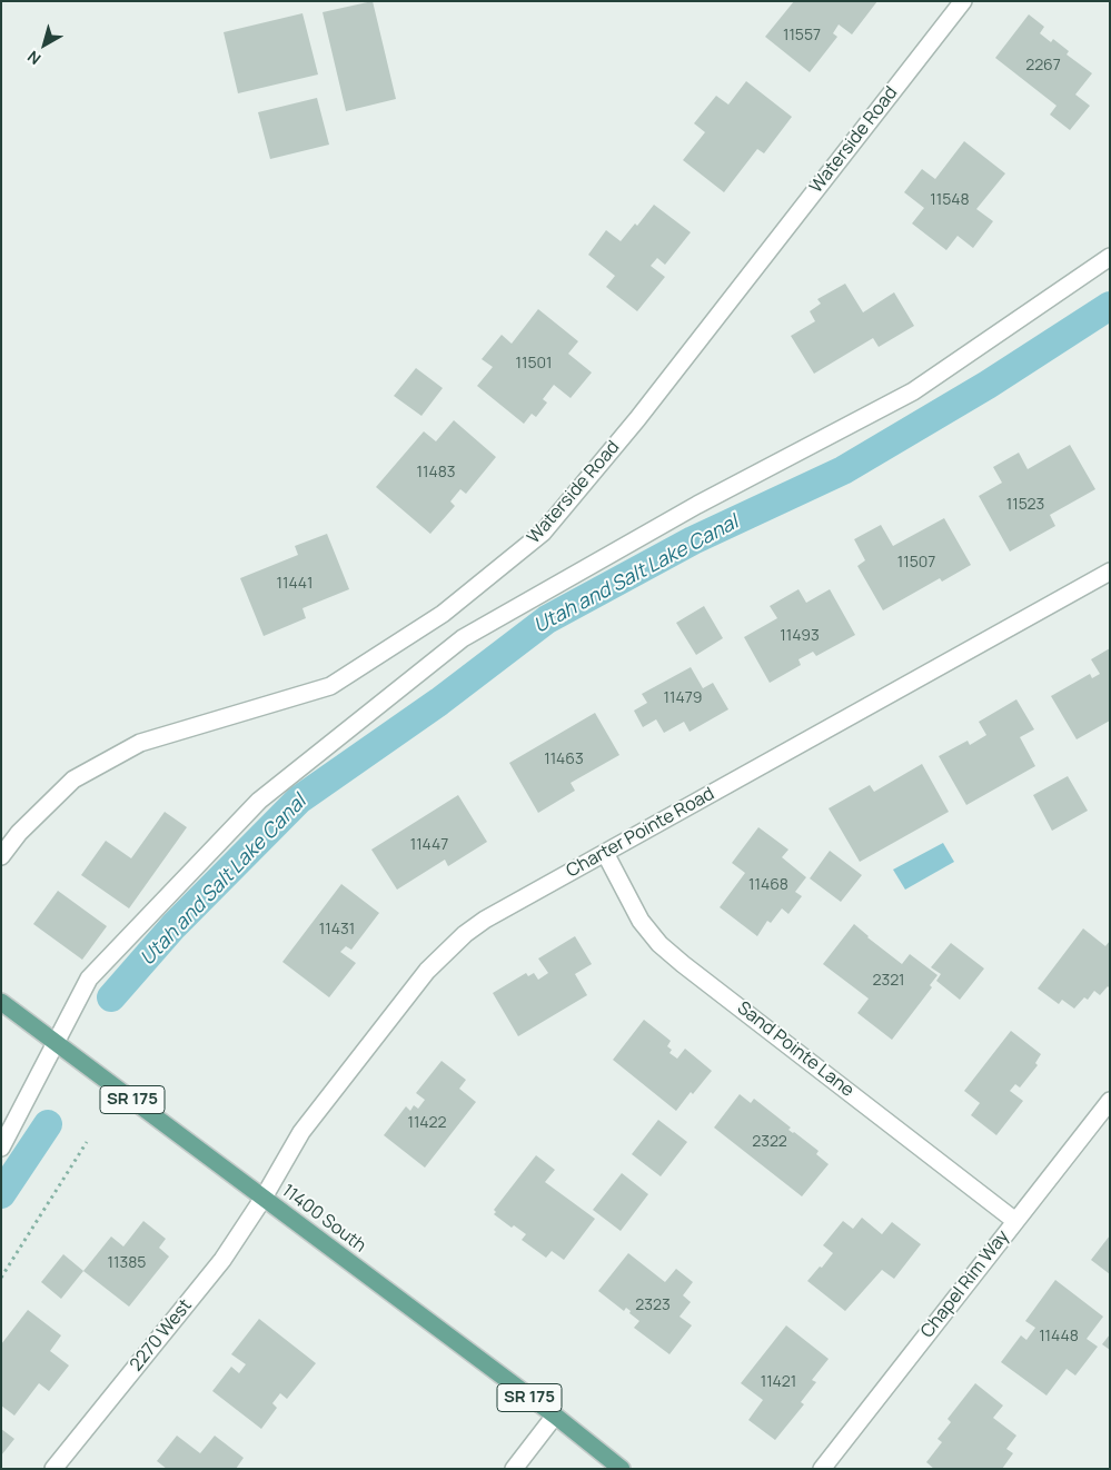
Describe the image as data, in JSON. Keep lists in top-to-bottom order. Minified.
{"streets":{"main road":["SR 175","11400 South"],"street":["Waterside Road","Charter Pointe Road","Sand Pointe Lane","Chapel Rim Way","2270 West"]},"crossings":[["Charter Pointe Road","Sand Pointe Lane"],["Charter Pointe Road","11400 South"],["Charter Pointe Road","2270 West"],["Sand Pointe Lane","Chapel Rim Way"],["11400 South","2270 West"]],"water":["Utah and Salt Lake Canal"],"house_numbers":["11557","2267","11548","11501","11483","11523","11507","11441","11493","11479","11463","11447","11468","11431","2321","11422","2322","11385","2323","11448","11421"],"north":"bottom left"}
